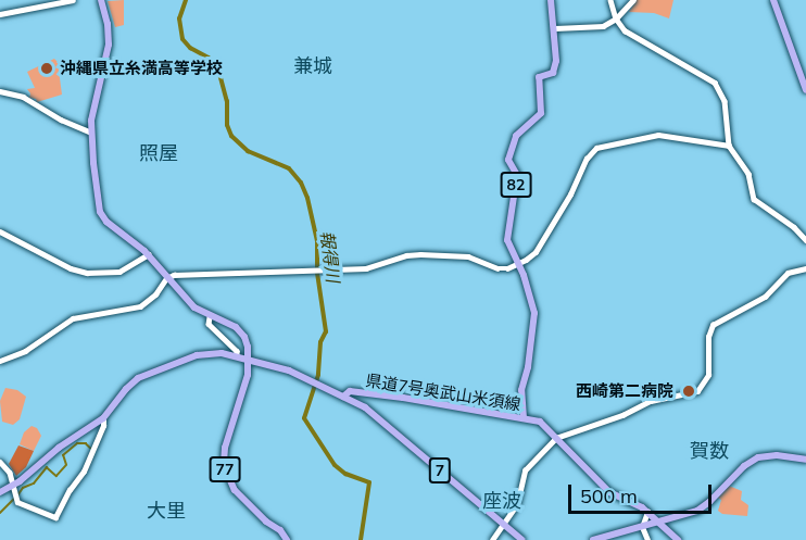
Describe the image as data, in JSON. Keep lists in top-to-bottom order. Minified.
{"streets":{"main road":["82","県道7号奥武山米須線","77","7"]},"crossings":[["82","県道7号奥武山米須線"],["県道7号奥武山米須線","77"]],"districts":["兼城","照屋","賀数","座波","大里"],"water":["報得川"],"places":["沖縄県立糸満高等学校","西崎第二病院"],"scale_bar":"500 m"}
